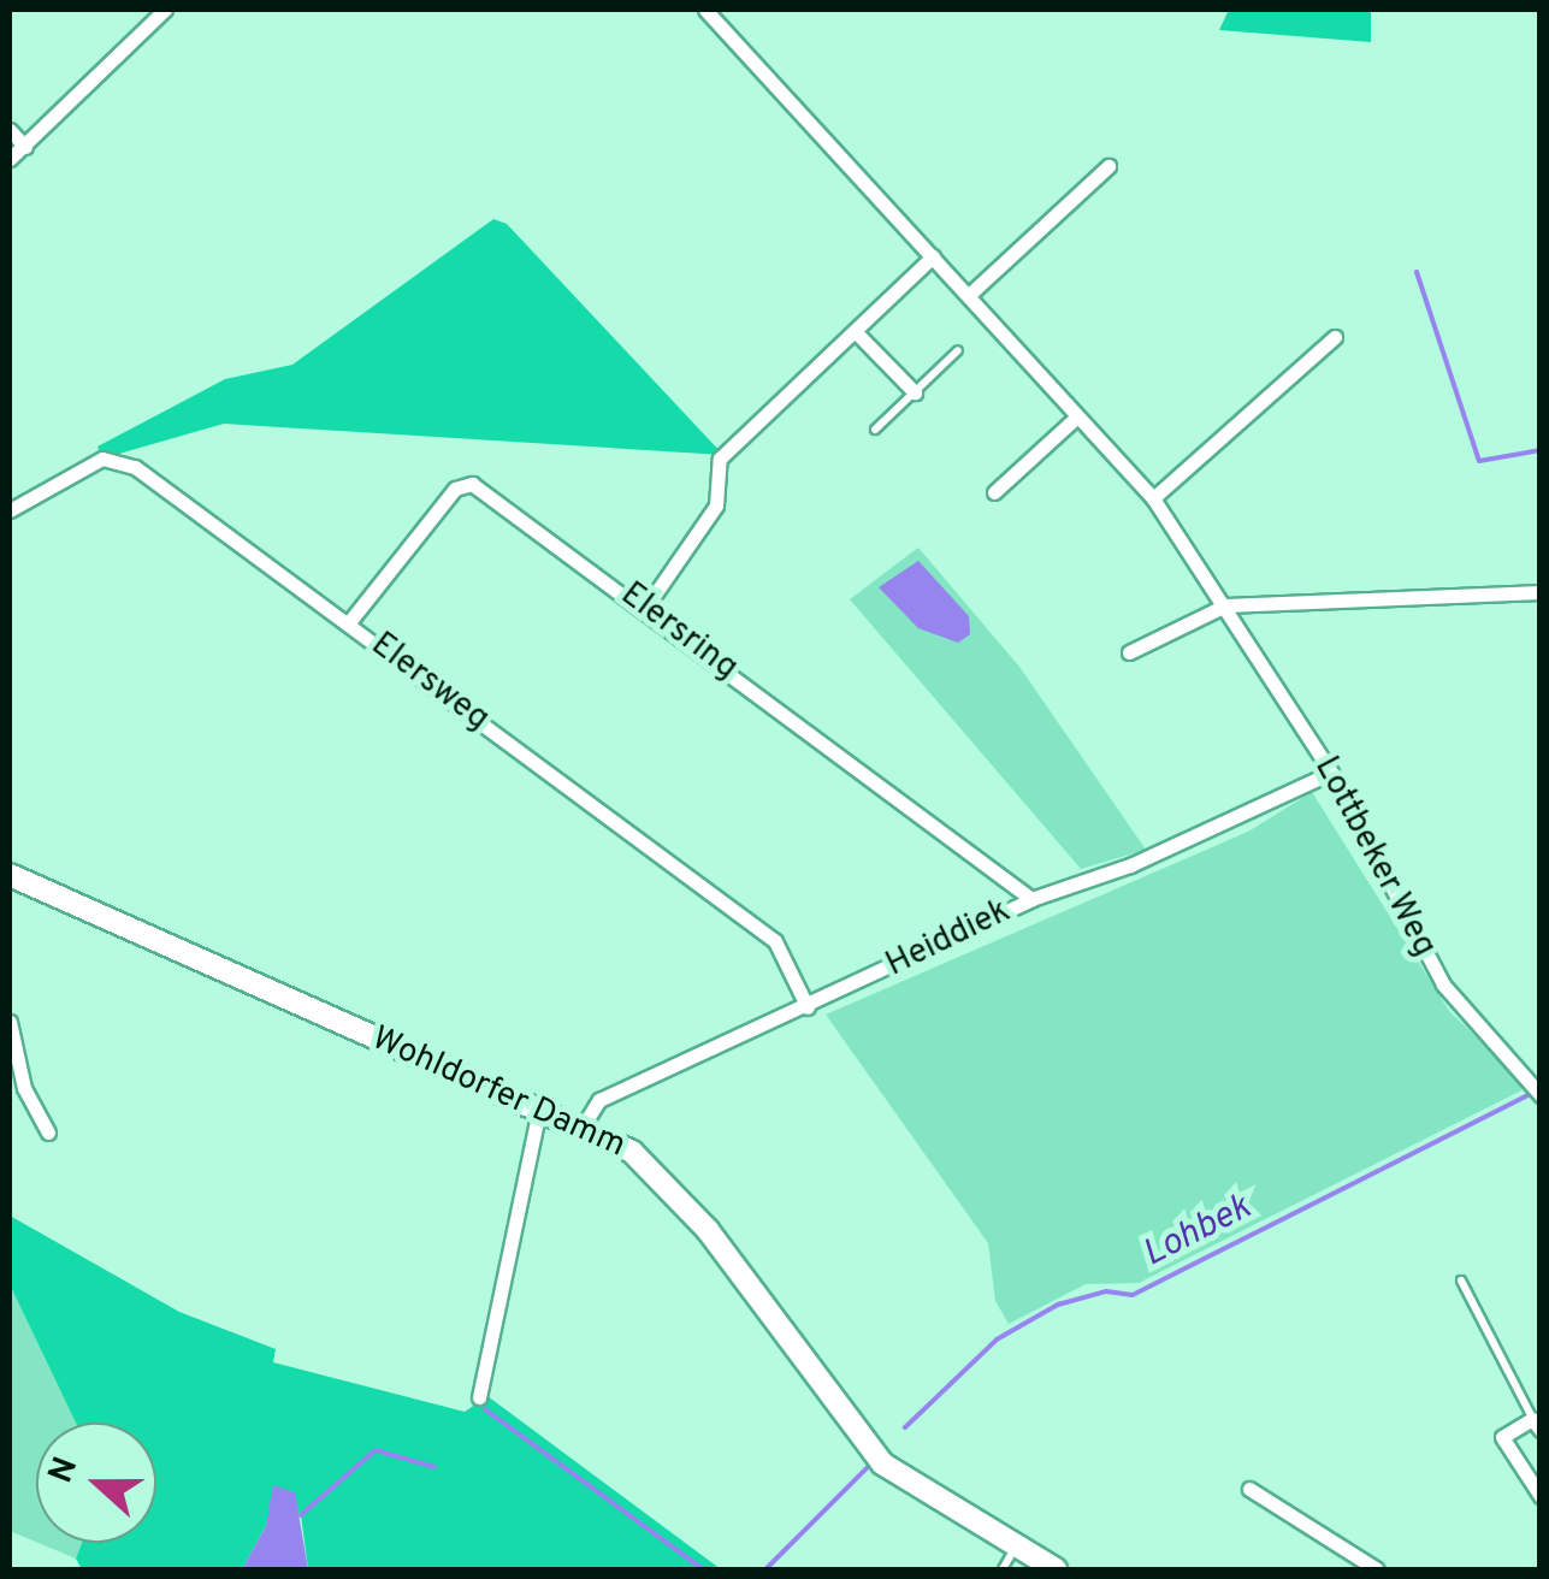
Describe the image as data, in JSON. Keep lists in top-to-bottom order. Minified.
{"streets":{"street":["Elersring","Elersweg","Lottbeker Weg","Heiddiek","Wohldorfer Damm"]},"crossings":[["Elersring","Elersweg"],["Elersring","Heiddiek"],["Elersweg","Heiddiek"],["Lottbeker Weg","Heiddiek"],["Heiddiek","Wohldorfer Damm"]],"water":["Lohbek"],"north":"left"}
